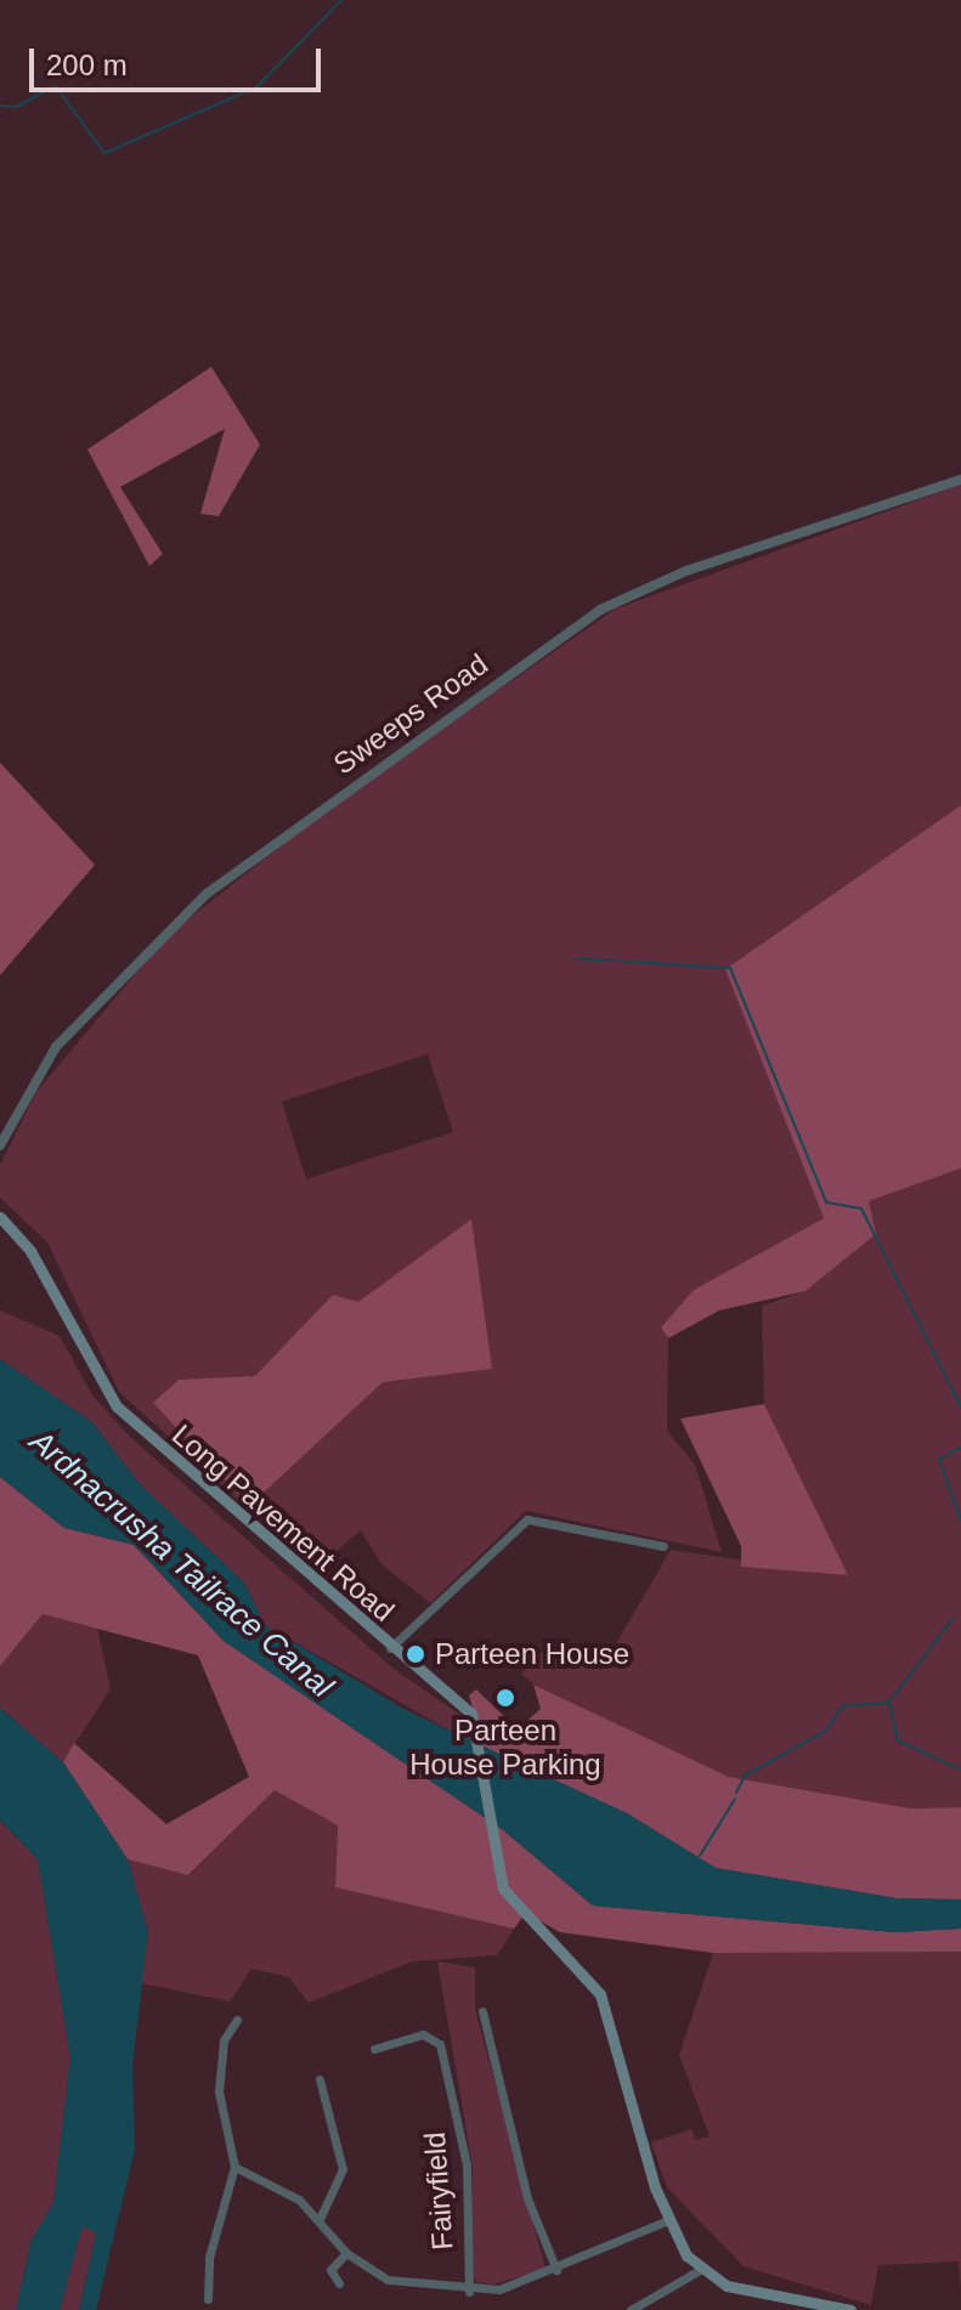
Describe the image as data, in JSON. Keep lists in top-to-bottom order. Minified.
{"streets":{"main road":["Long Pavement Road"],"street":["Sweeps Road","Fairyfield"]},"crossings":[["Long Pavement Road","Fairyfield"]],"water":["Ardnacrusha Tailrace Canal"],"places":["Parteen House","Parteen House Parking"],"scale_bar":"200 m"}
